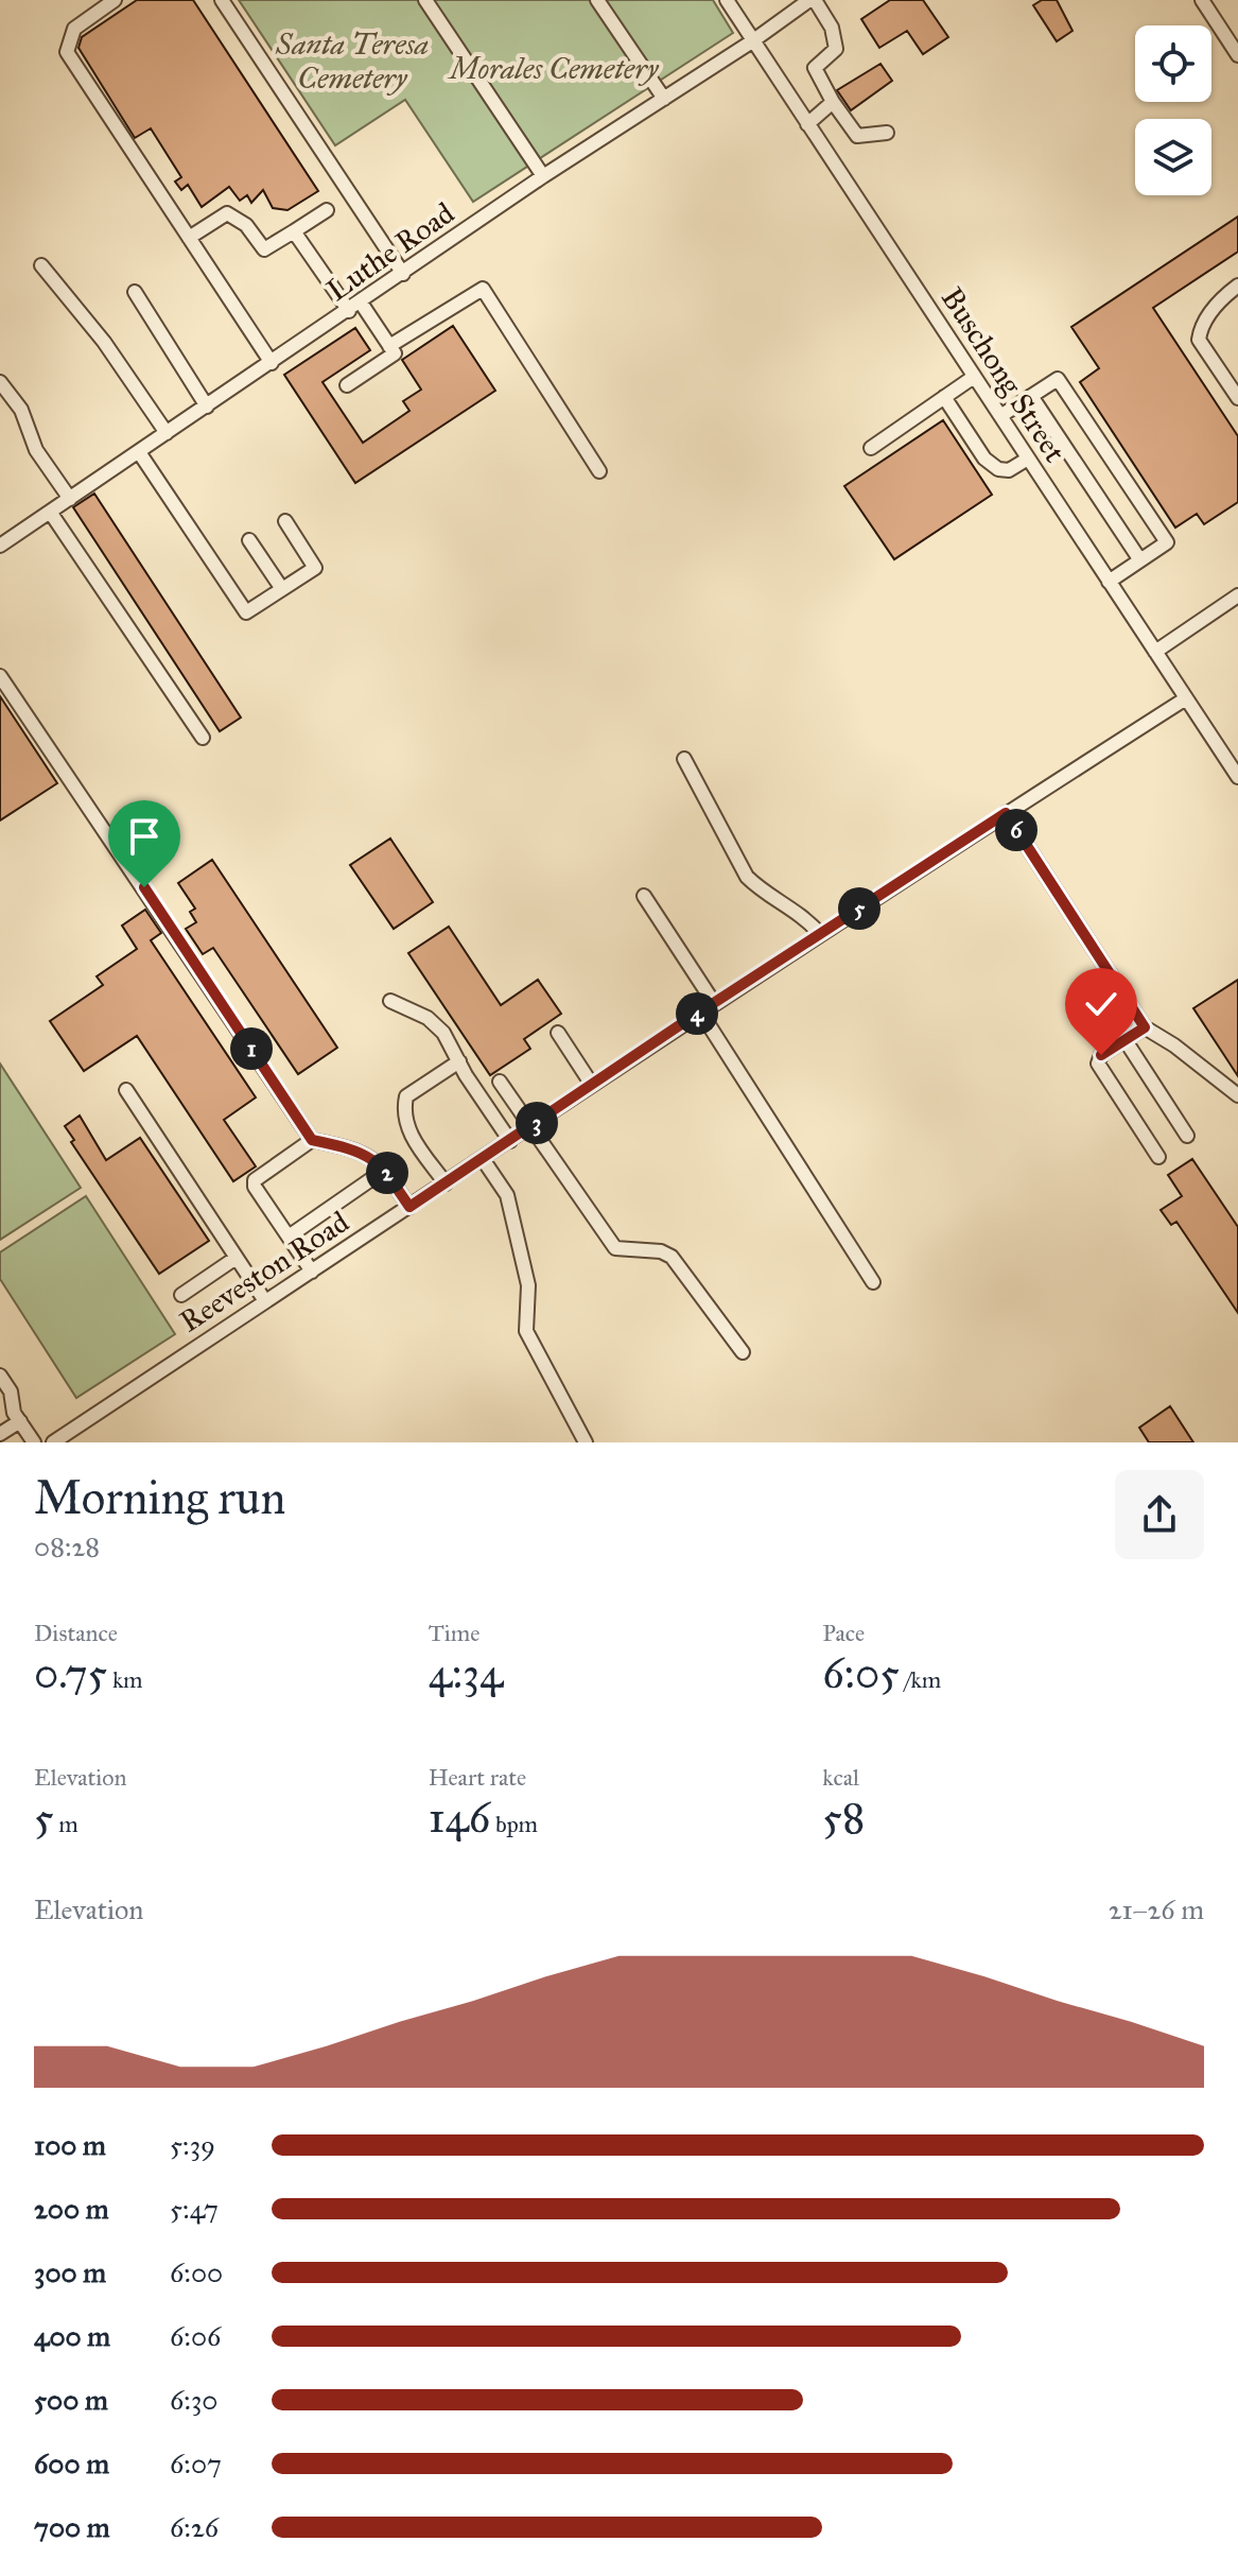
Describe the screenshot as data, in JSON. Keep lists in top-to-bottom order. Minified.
{"streets":{"street":["Luthe Road","Buschong Street","Reeveston Road"]},"crossings":[["Luthe Road","Buschong Street"],["Buschong Street","Reeveston Road"]],"parks":["Santa Teresa Cemetery","Morales Cemetery"],"page":{"pins":["6","5","4","1","3","2"],"heading":["Morning run","08:28"],"stats":[["Distance","0.75 km"],["Time","4:34"],["Pace","6:05 /km"],["Elevation","5 m"],["Heart rate","146 bpm"],["kcal","58"]],"chart":["Elevation","21–26 m"],"list":[{"name":"100 m","note":"5:39"},{"name":"200 m","note":"5:47"},{"name":"300 m","note":"6:00"},{"name":"400 m","note":"6:06"},{"name":"500 m","note":"6:30"},{"name":"600 m","note":"6:07"},{"name":"700 m","note":"6:26"}]}}
